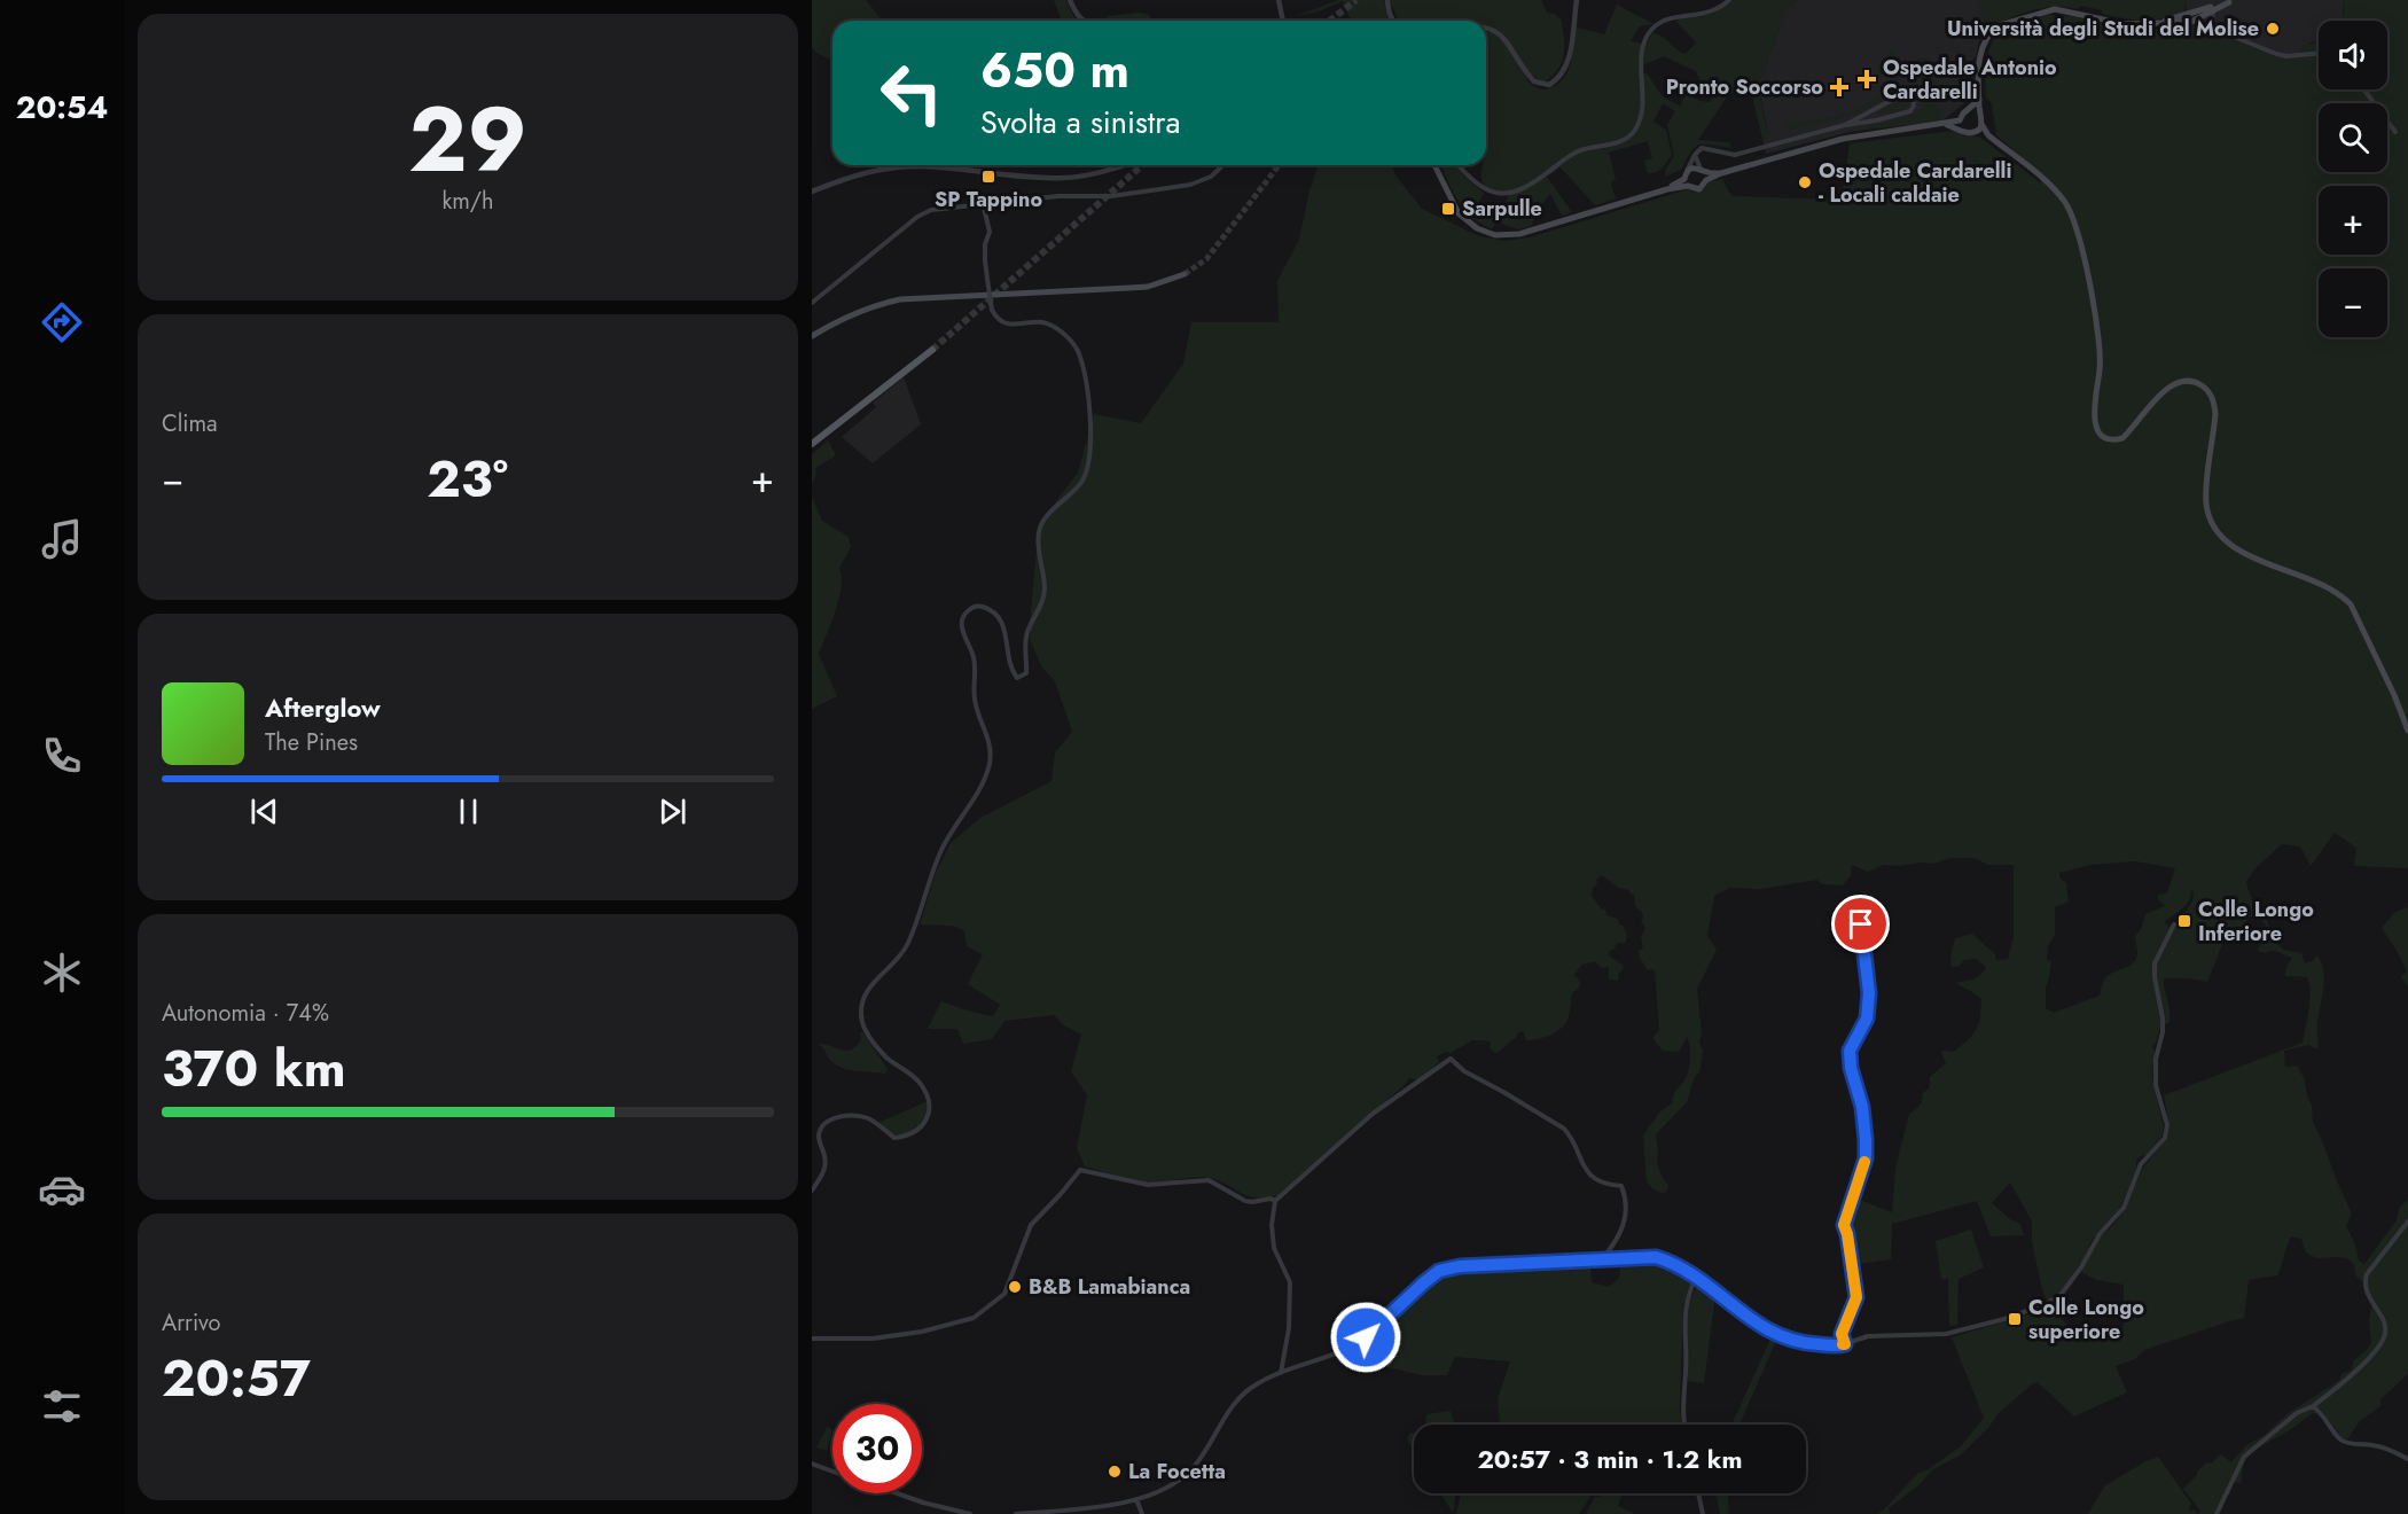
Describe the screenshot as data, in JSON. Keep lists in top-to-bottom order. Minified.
{"places":{"other":["Università degli Studi del Molise","Ospedale Cardarelli - Locali caldaie","B&B Lamabianca","La Focetta"],"health":["Ospedale Antonio Cardarelli","Pronto Soccorso"],"transit":["SP Tappino","Sarpulle","Colle Longo Inferiore","Colle Longo superiore"]},"page":{"tabs":"20:54","tile":[["29","km/h"],"Clima",["Autonomia · 74%","370 km"],["Arrivo","20:57"]],"map_buttons":["+","−"],"turn":["650 m","Svolta a sinistra"],"heat":["−","23°","+"],"song":["Afterglow","The Pines"],"limit":"30","trip":"20:57 · 3 min · 1.2 km"}}
